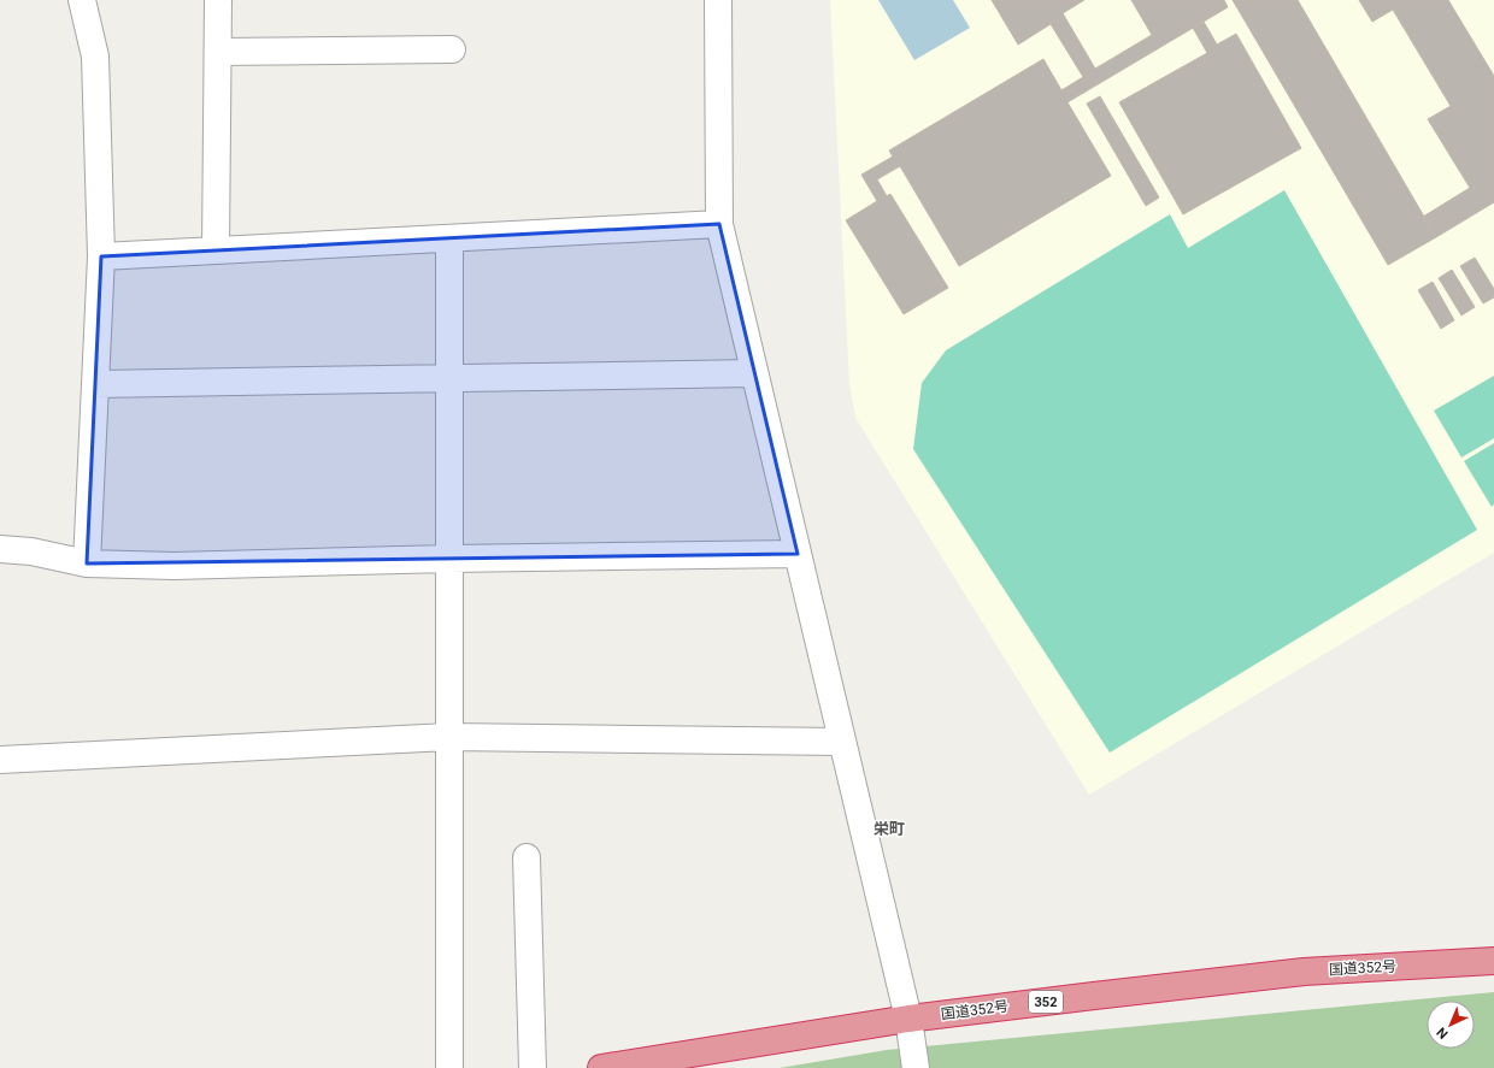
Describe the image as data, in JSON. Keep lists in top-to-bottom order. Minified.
{"streets":{"highway":["国道352号","352"]},"districts":["栄町"],"north":"bottom left"}
